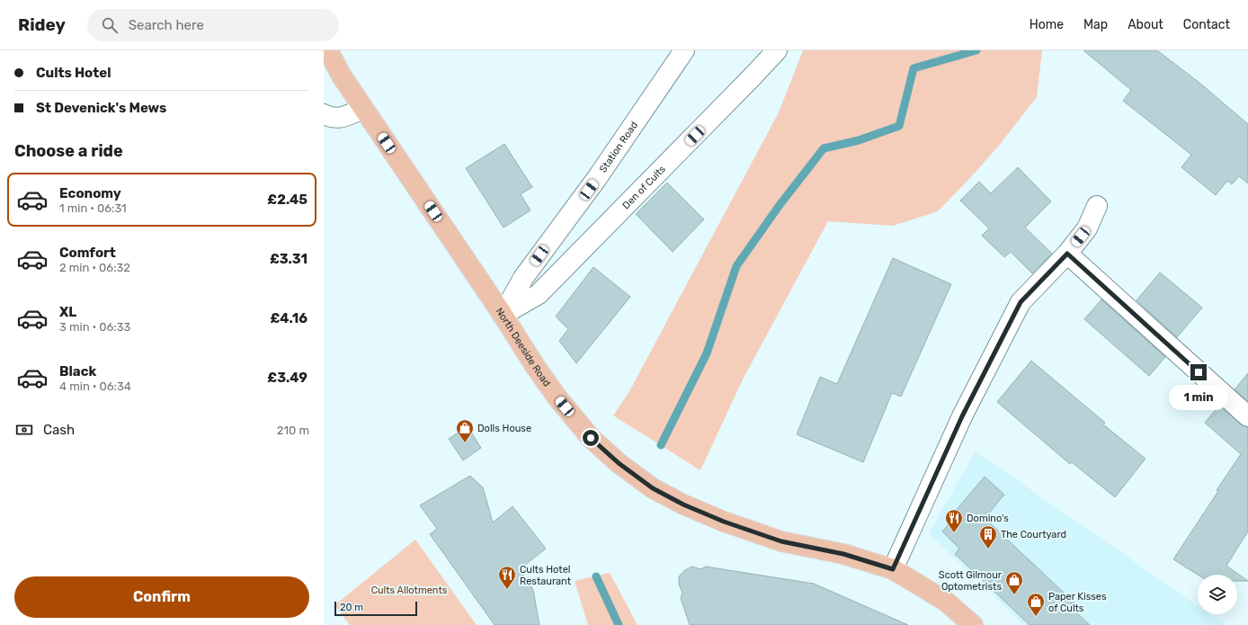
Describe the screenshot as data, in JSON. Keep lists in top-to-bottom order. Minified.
{"streets":{"main road":["North Deeside Road"],"street":["Station Road","Den of Cults"]},"crossings":[["Station Road","Den of Cults"],["Station Road","North Deeside Road"],["Den of Cults","North Deeside Road"]],"parks":["Cults Allotments"],"places":{"shop":["Dolls House","Scott Gilmour Optometrists","Paper Kisses of Cults"],"restaurant":["Domino's","Cults Hotel Restaurant"],"building":["The Courtyard"]},"scale_bar":"20 m","page":{"header":"Ridey","search":"Search here","nav":["Home","Map","About","Contact"],"banner":["Cults Hotel","St Devenick's Mews"],"heading":"Choose a ride","list":[{"name":"Economy","note":"1 min · 06:31","value":"£2.45"},{"name":"Comfort","note":"2 min · 06:32","value":"£3.31"},{"name":"XL","note":"3 min · 06:33","value":"£4.16"},{"name":"Black","note":"4 min · 06:34","value":"£3.49"}],"bubble":"1 min","pay":["Cash","210 m"],"buttons":"Confirm","scale":"20 m"}}
